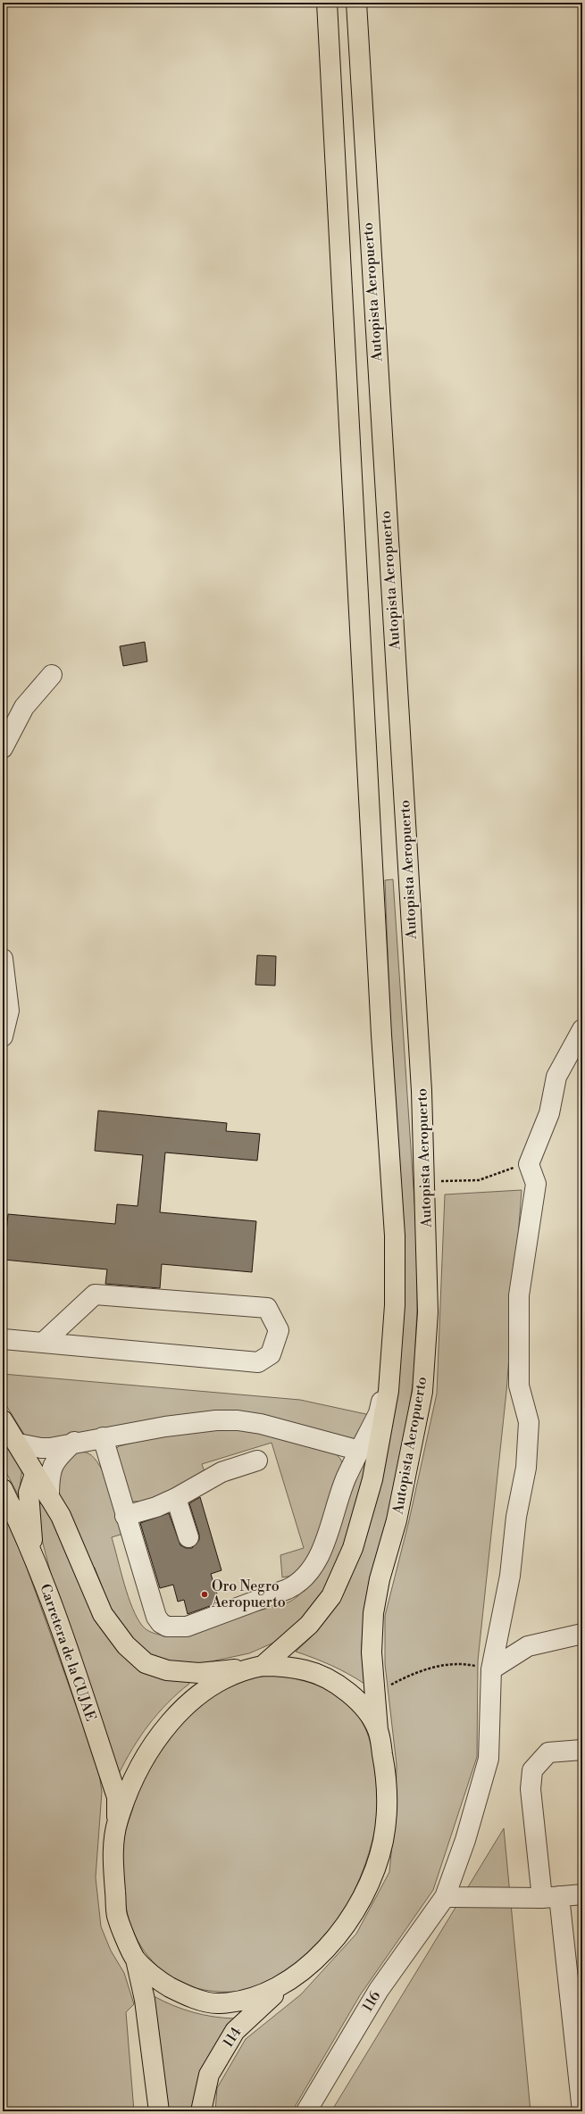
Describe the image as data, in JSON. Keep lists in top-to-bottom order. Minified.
{"streets":{"highway":["Autopista Aeropuerto","Carretera de la CUJAE","114"],"street":["116"]},"places":["Oro Negro Aeropuerto"]}
